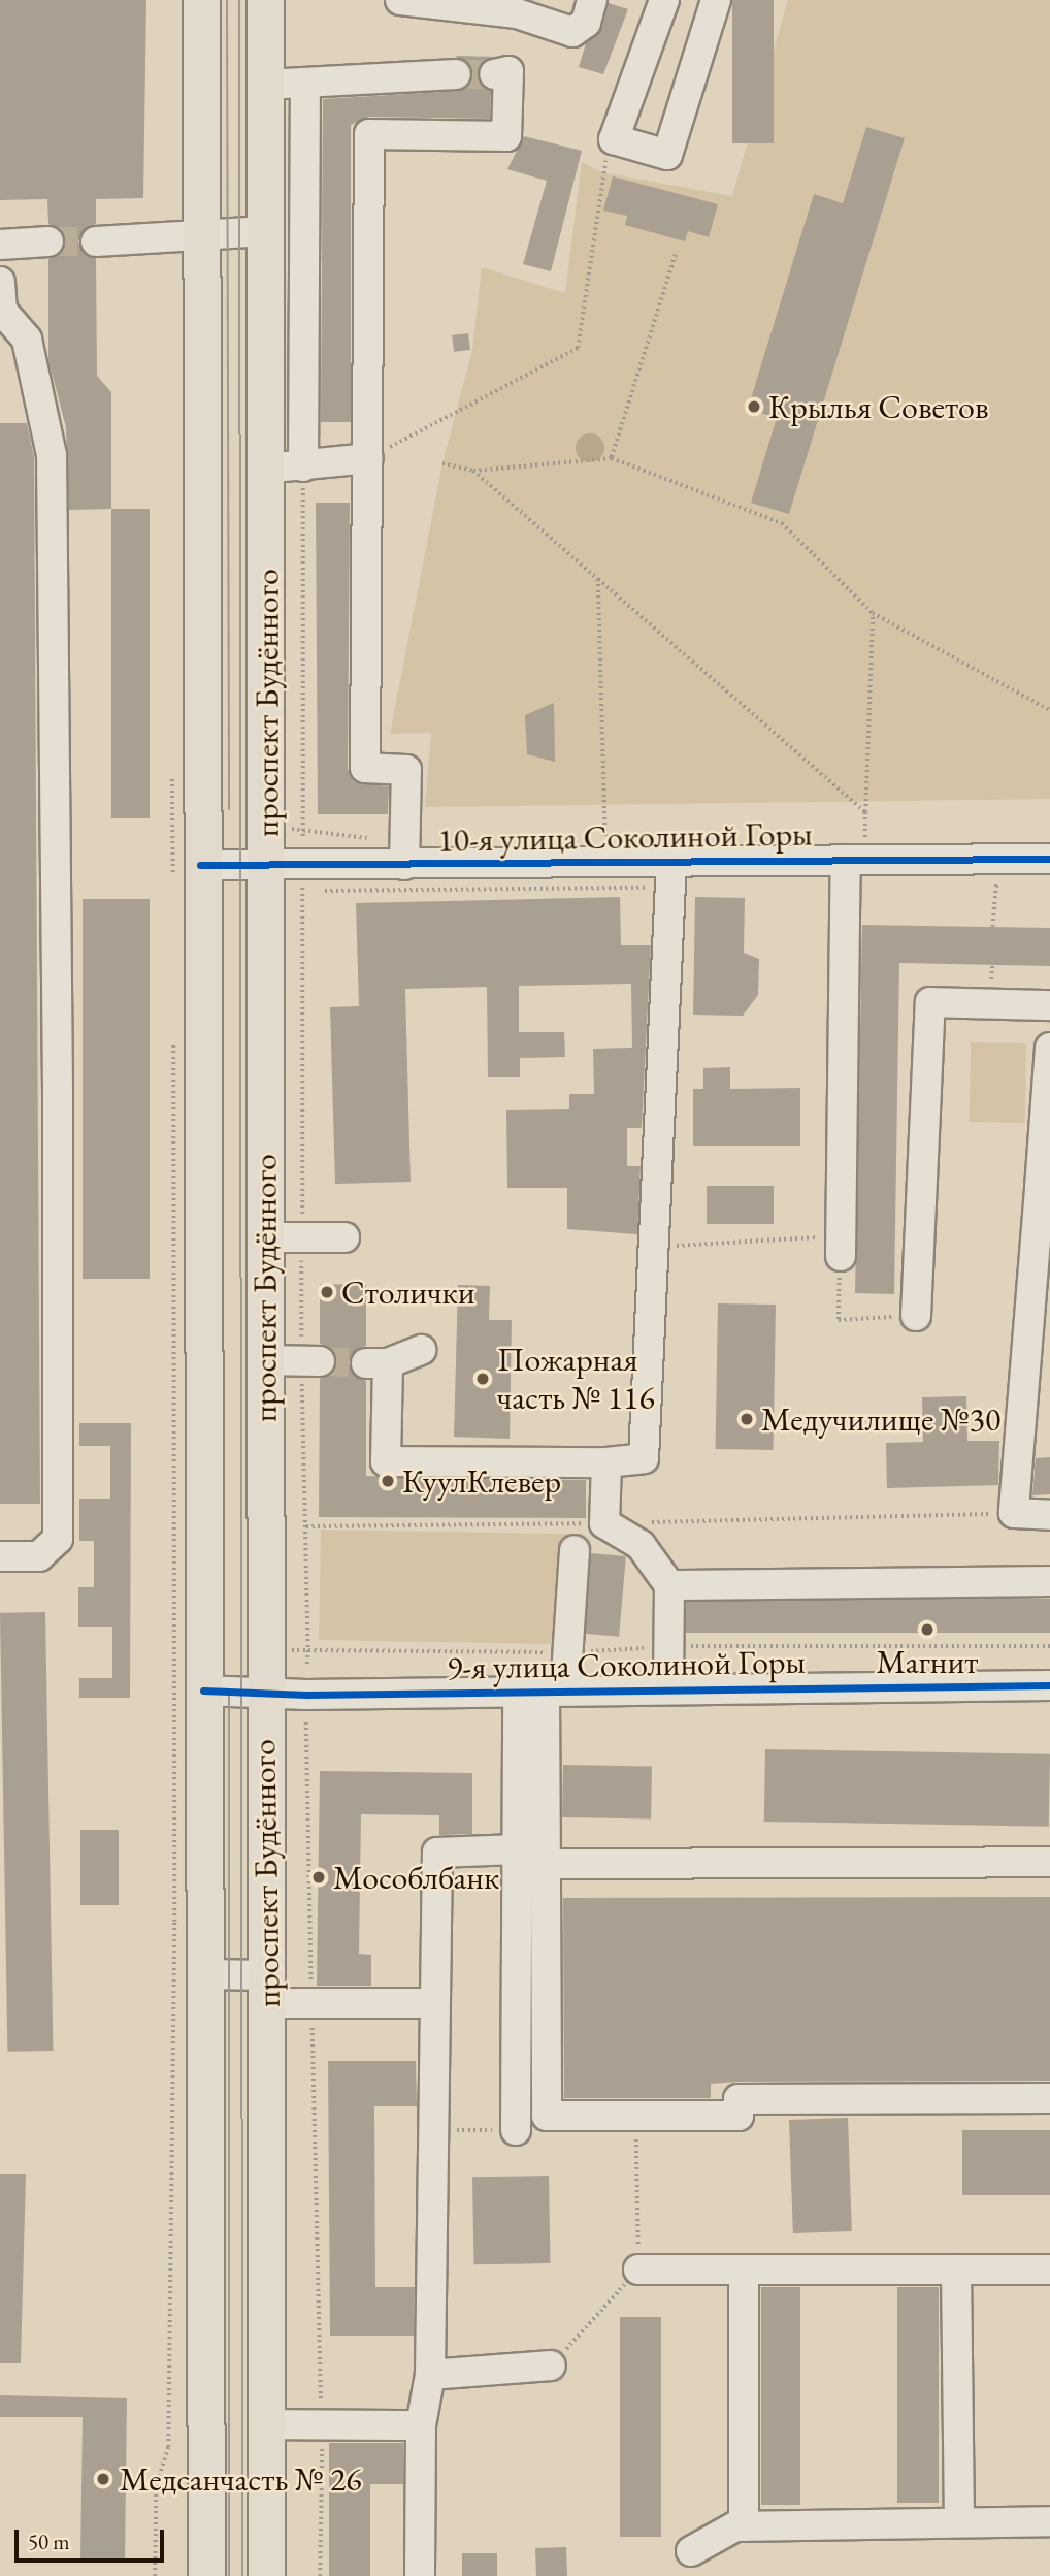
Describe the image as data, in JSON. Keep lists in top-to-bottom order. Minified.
{"streets":{"main road":["проспект Будённого"],"street":["10-я улица Соколиной Горы","9-я улица Соколиной Горы"]},"crossings":[["проспект Будённого","10-я улица Соколиной Горы"],["проспект Будённого","9-я улица Соколиной Горы"]],"places":["Крылья Советов","Столички","Пожарная часть № 116","Медучилище №30","КуулКлевер","Магнит","Мособлбанк","Медсанчасть № 26"],"scale_bar":"50 m"}
